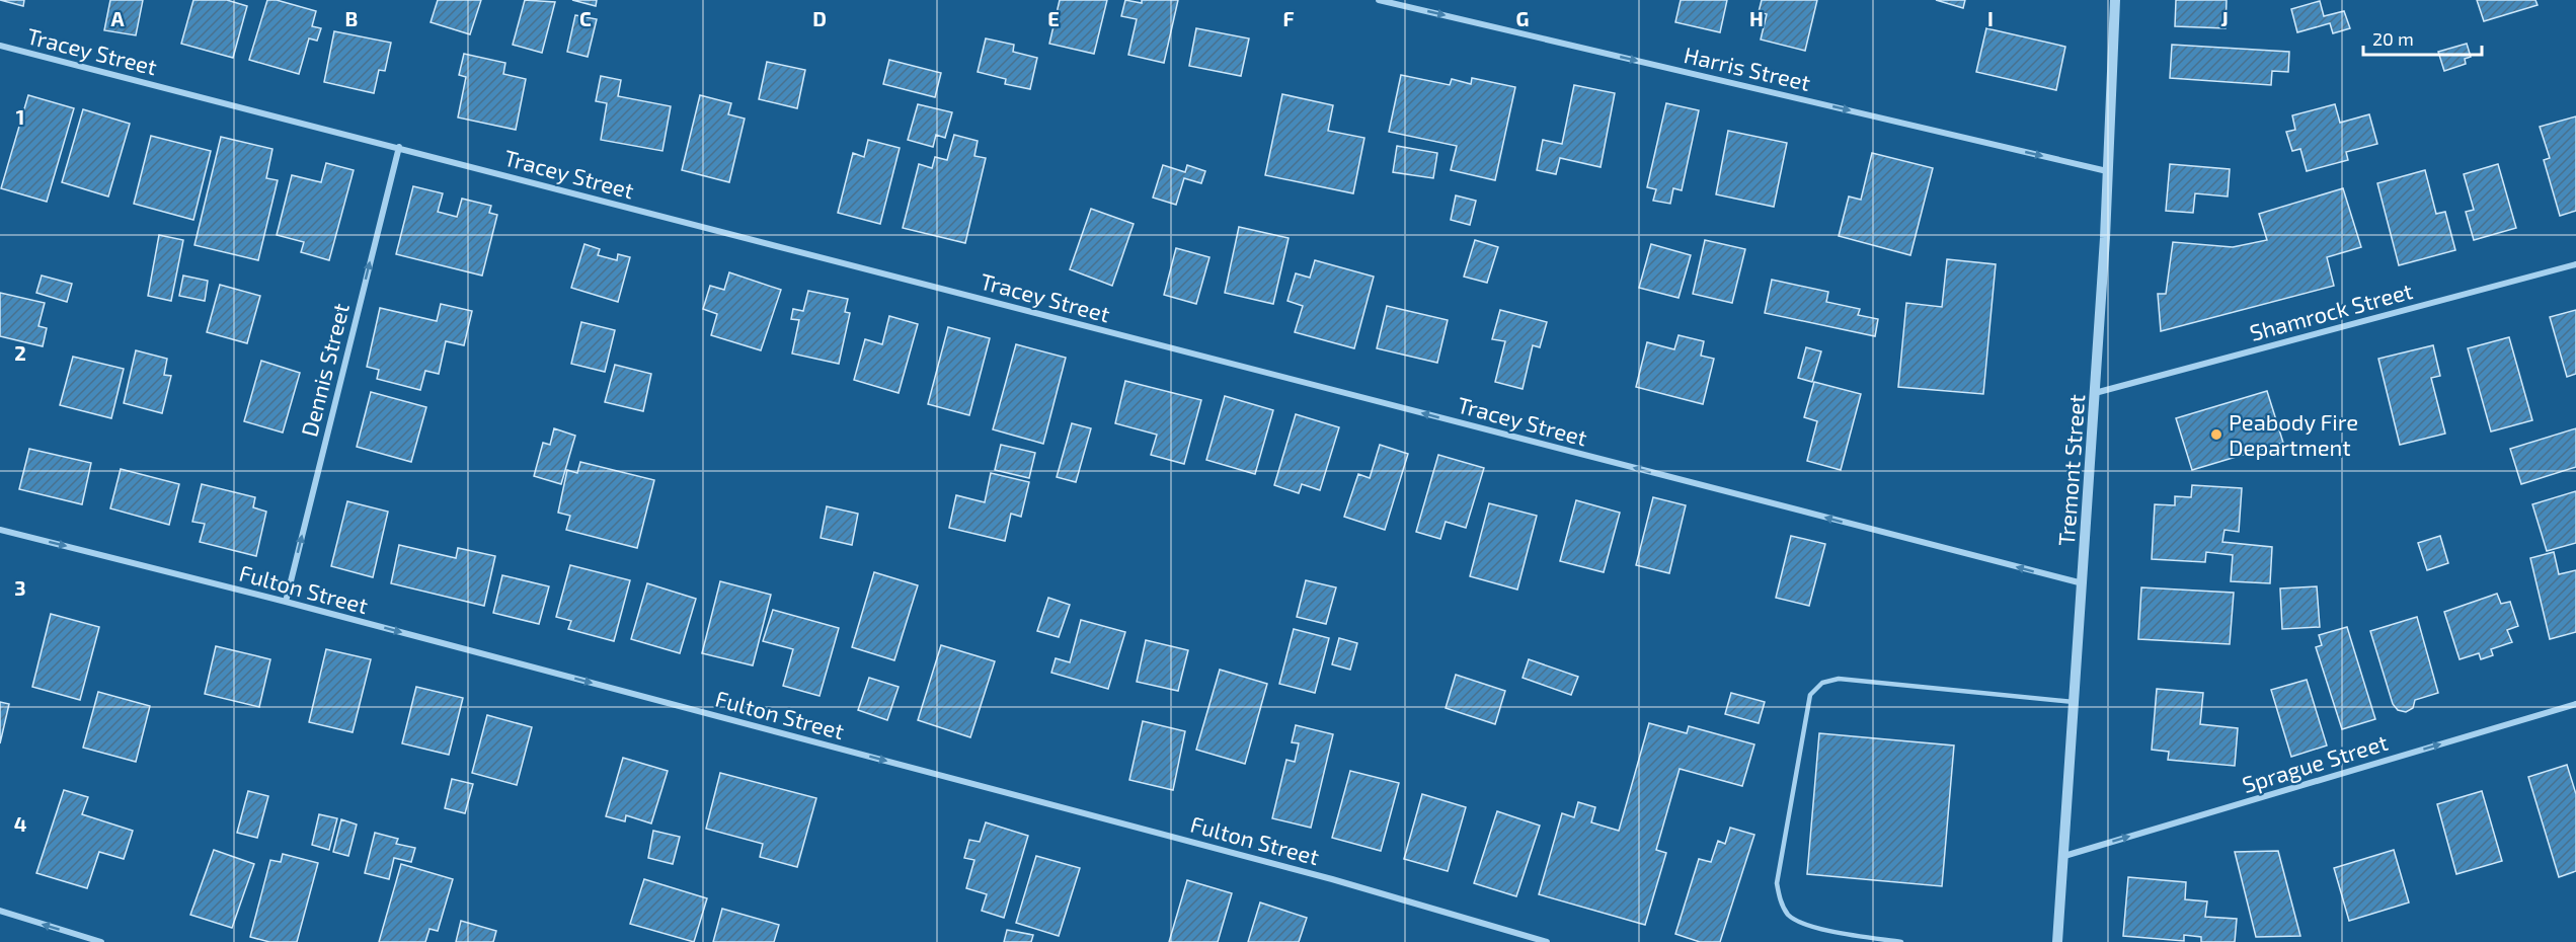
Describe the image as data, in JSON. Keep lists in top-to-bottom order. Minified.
{"streets":{"street":["Tracey Street","Harris Street","Shamrock Street","Dennis Street","Tremont Street","Fulton Street","Sprague Street"]},"crossings":[["Tracey Street","Dennis Street"],["Tracey Street","Tremont Street"],["Harris Street","Tremont Street"],["Shamrock Street","Tremont Street"],["Dennis Street","Fulton Street"],["Tremont Street","Sprague Street"]],"one_way":["Tracey Street","Harris Street","Dennis Street","Fulton Street","Sprague Street"],"places":["Peabody Fire Department"],"scale_bar":"20 m","grid":{"columns":["A","B","C","D","E","F","G","H","I","J"],"rows":["1","2","3","4"]}}
